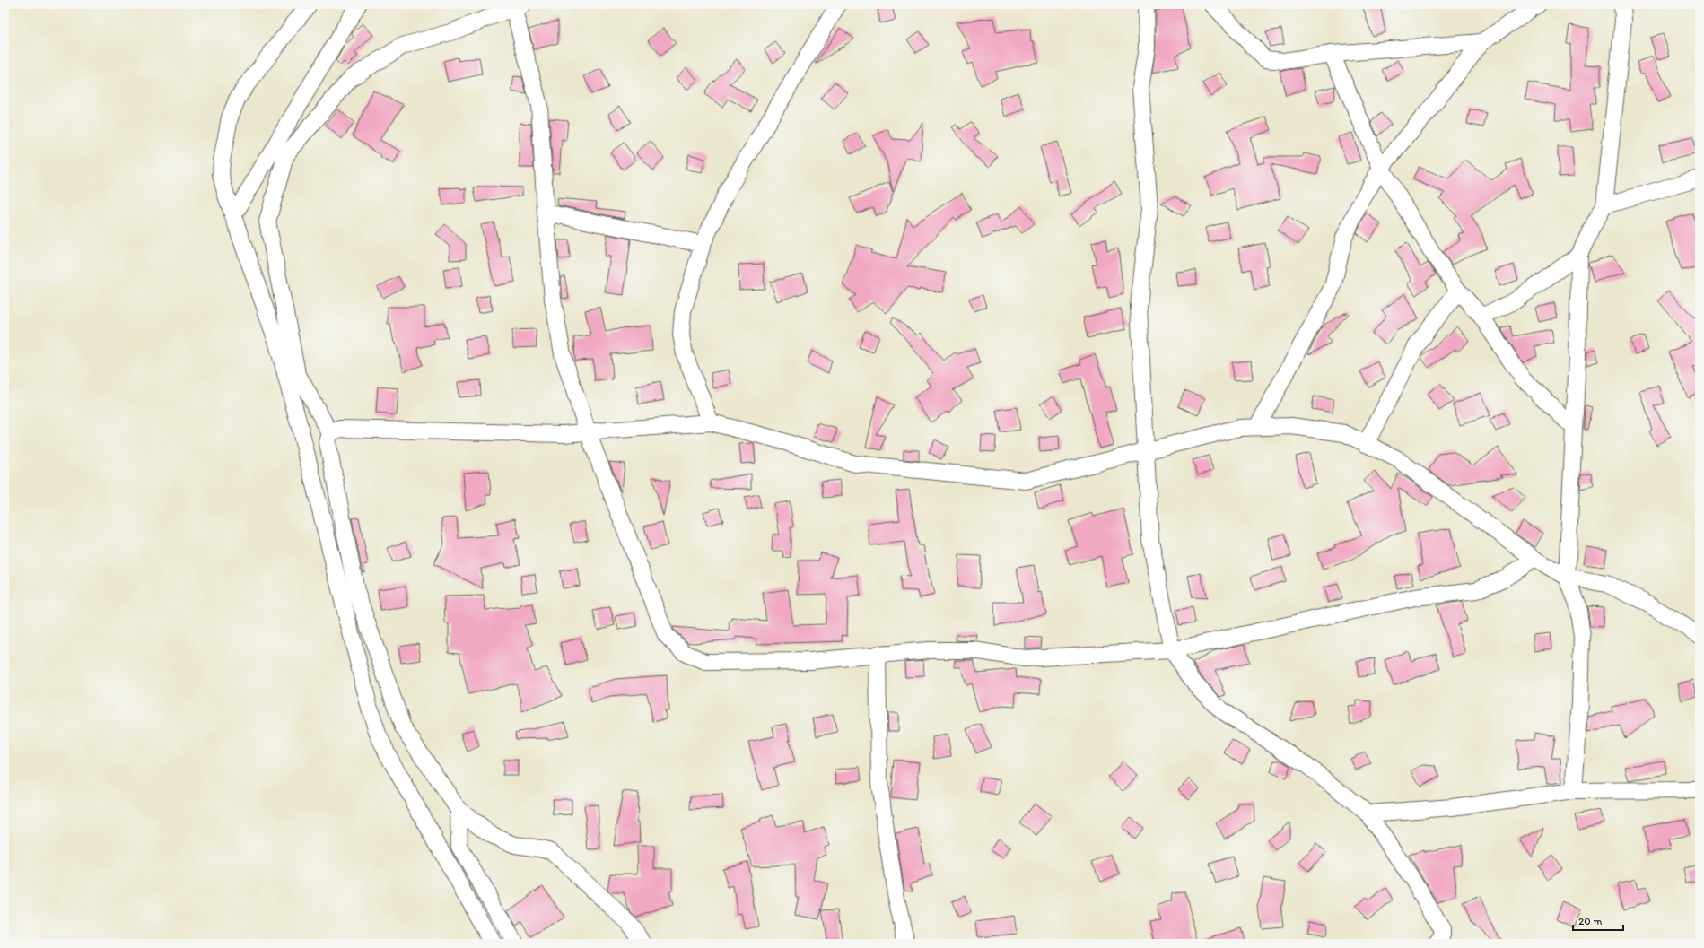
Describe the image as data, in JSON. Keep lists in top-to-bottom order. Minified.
{"scale_bar":"20 m"}
